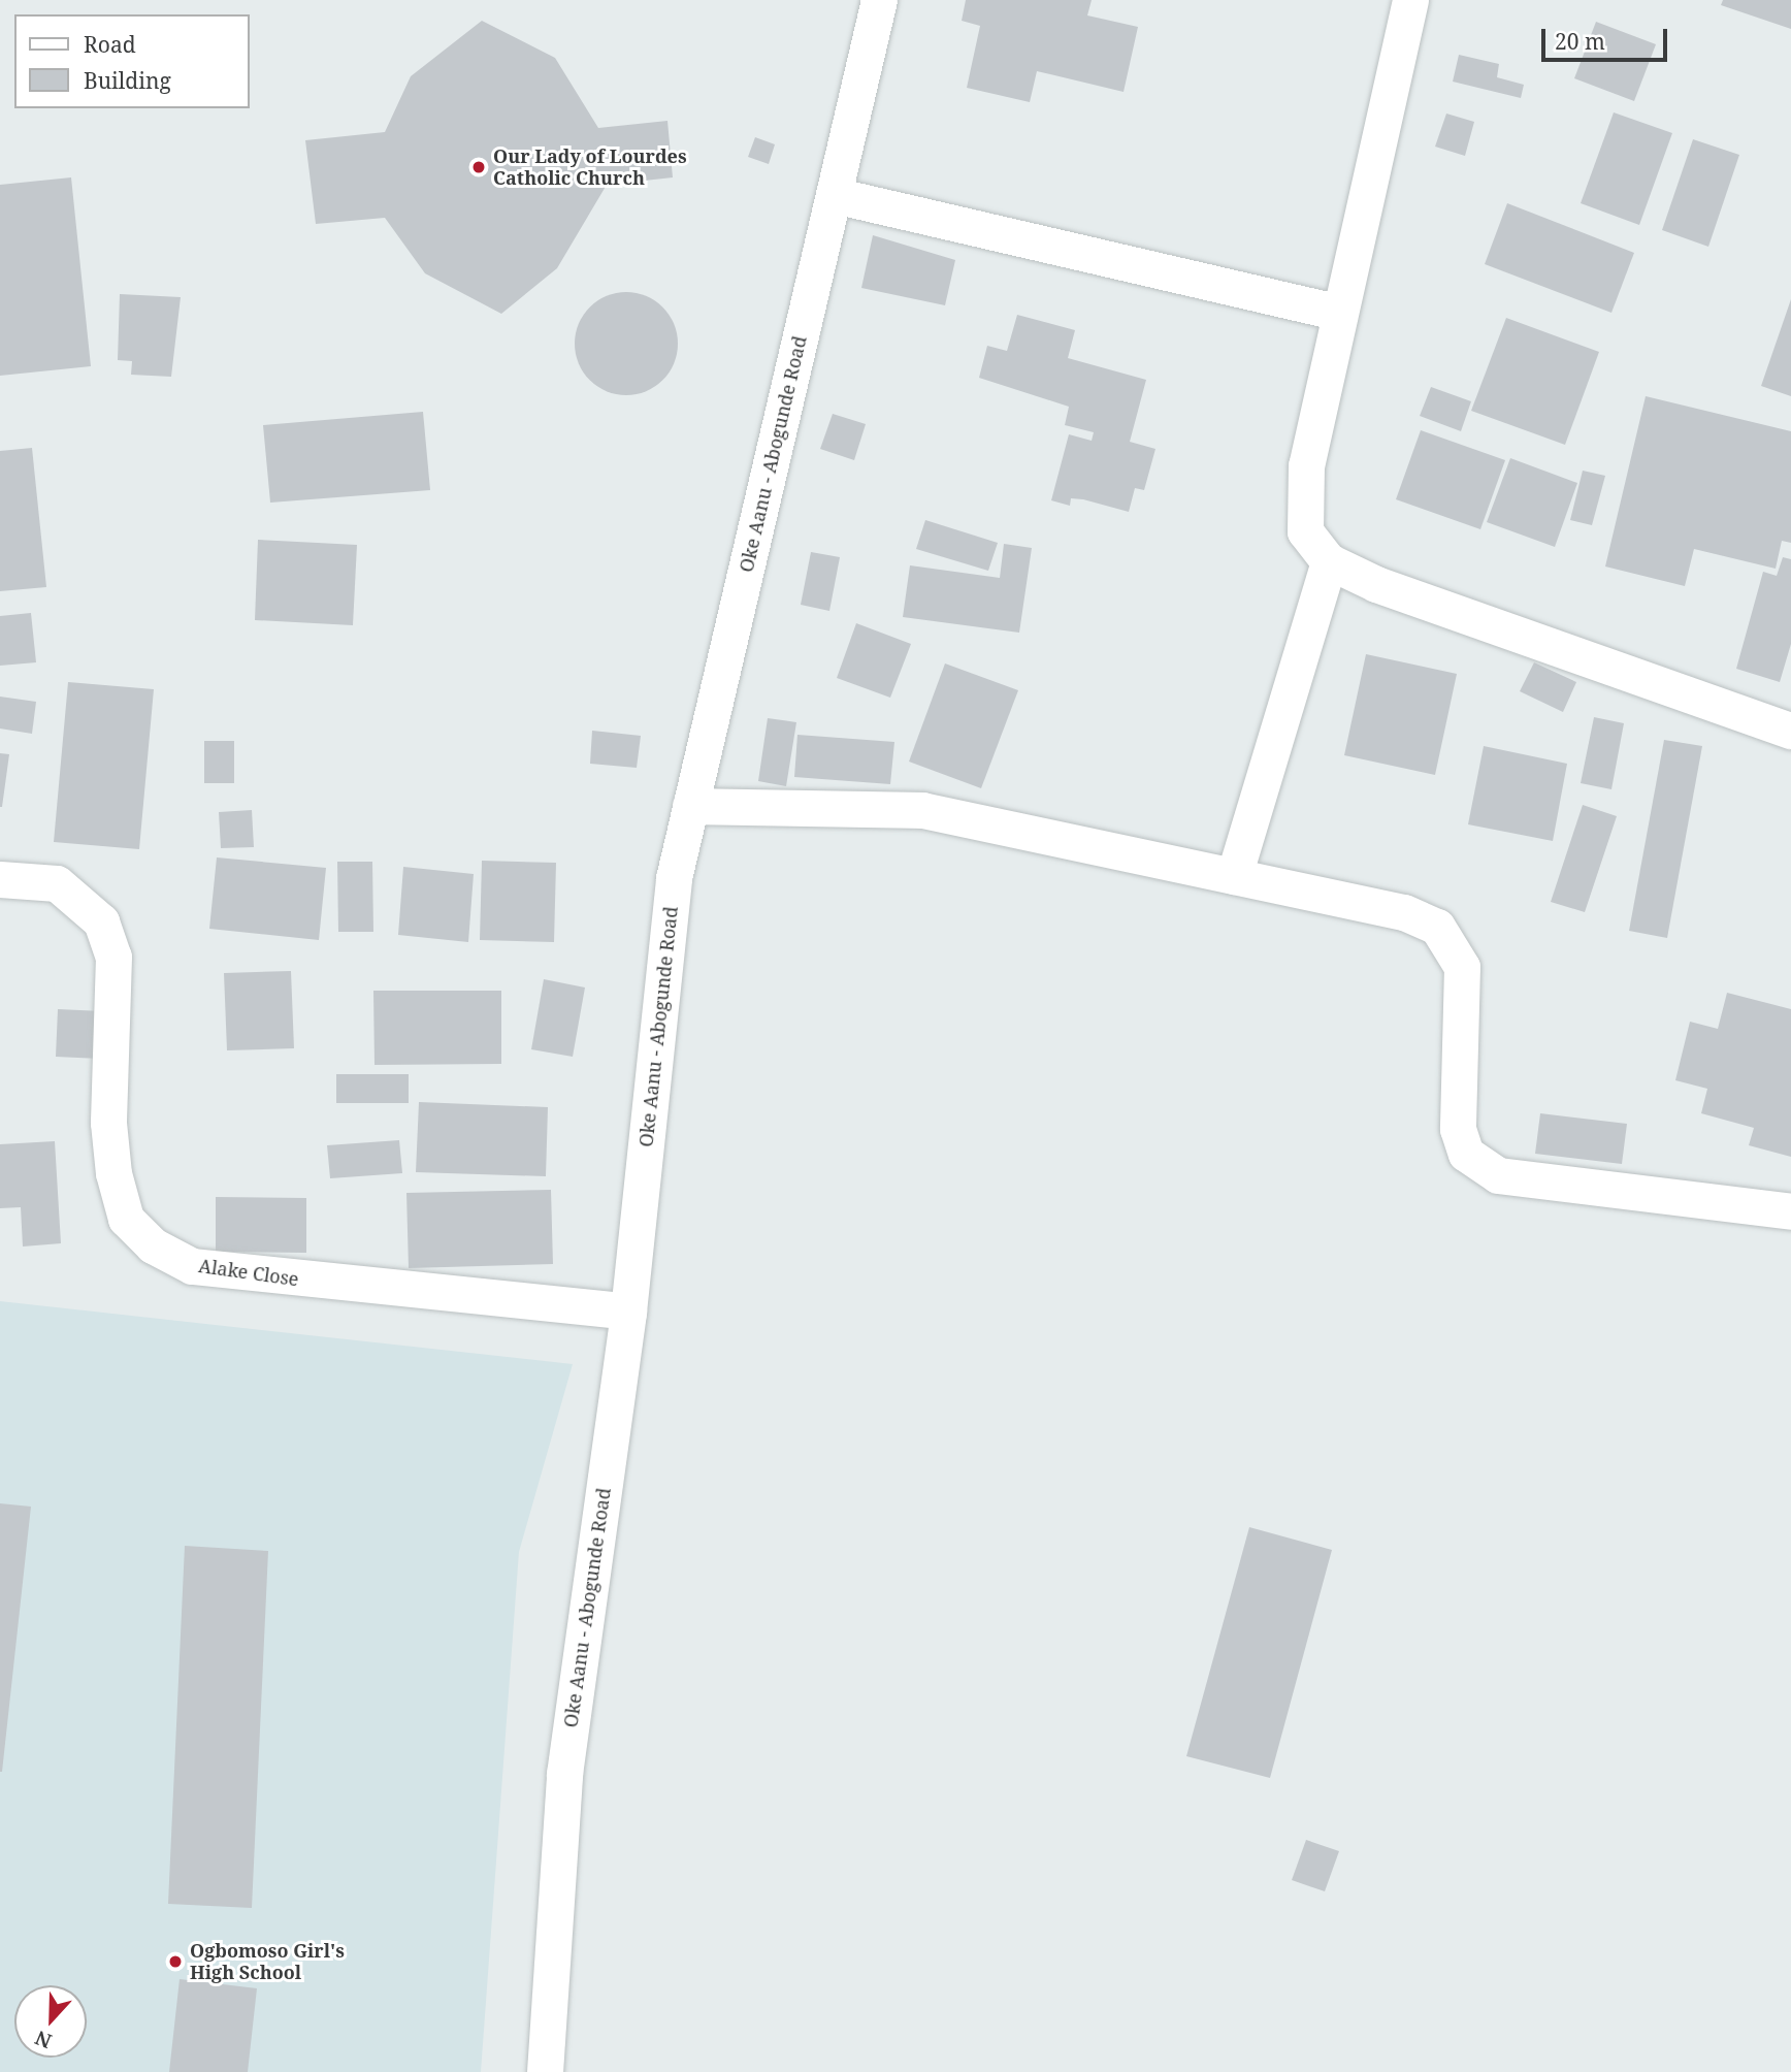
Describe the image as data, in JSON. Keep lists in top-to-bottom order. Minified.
{"streets":{"street":["Oke Aanu - Abogunde Road","Alake Close"]},"crossings":[["Oke Aanu - Abogunde Road","Alake Close"]],"places":["Our Lady of Lourdes Catholic Church","Ogbomoso Girl's High School"],"legend":["Road","Building"],"scale_bar":"20 m","north":"bottom"}
